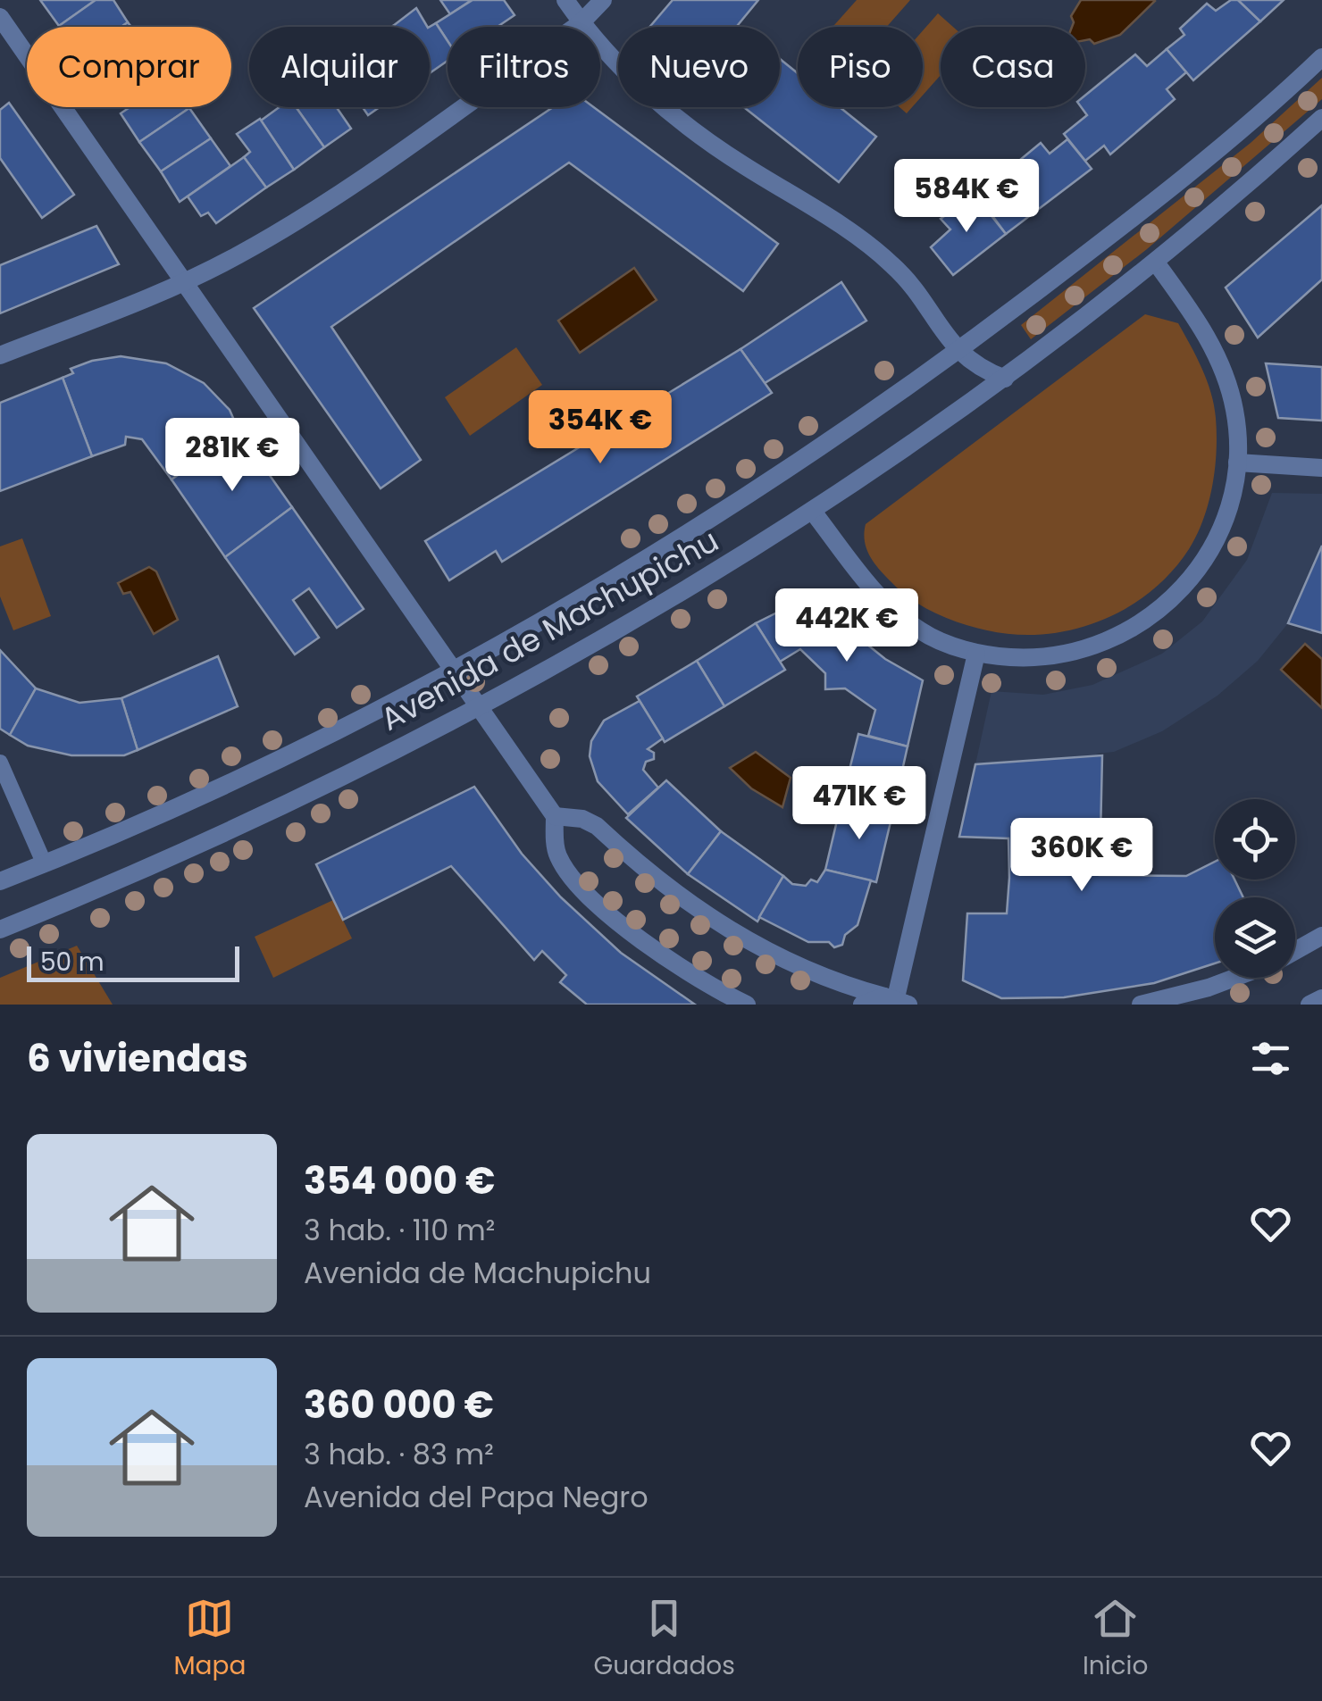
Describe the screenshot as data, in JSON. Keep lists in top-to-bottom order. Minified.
{"streets":{"street":["Avenida de Machupichu"]},"scale_bar":"50 m","page":{"chip":["Comprar","Alquilar","Filtros","Nuevo","Piso","Casa"],"price":["584K €","354K €","281K €","442K €","471K €","360K €"],"scale":"50 m","heading":"6 viviendas","list":[{"name":"354 000 €","note":"3 hab. · 110 m² · Avenida de Machupichu"},{"name":"360 000 €","note":"3 hab. · 83 m² · Avenida del Papa Negro"}],"tabs":["Mapa","Guardados","Inicio"]}}
